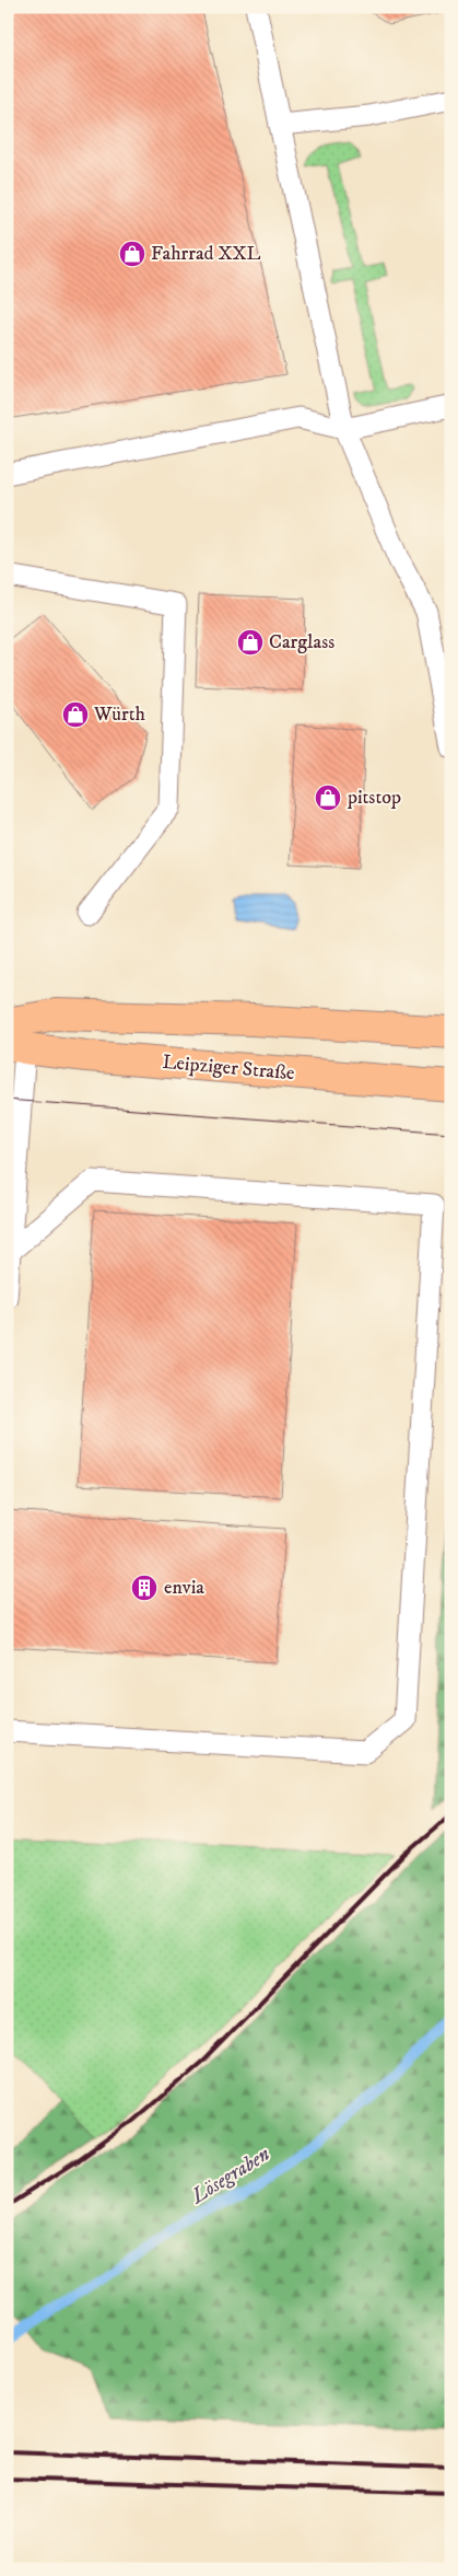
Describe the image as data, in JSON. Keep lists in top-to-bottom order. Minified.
{"streets":{"main road":["Leipziger Straße"]},"water":["Lösegraben"],"places":{"shop":["Fahrrad XXL","Carglass","Würth","pitstop"],"building":["envia"]}}
